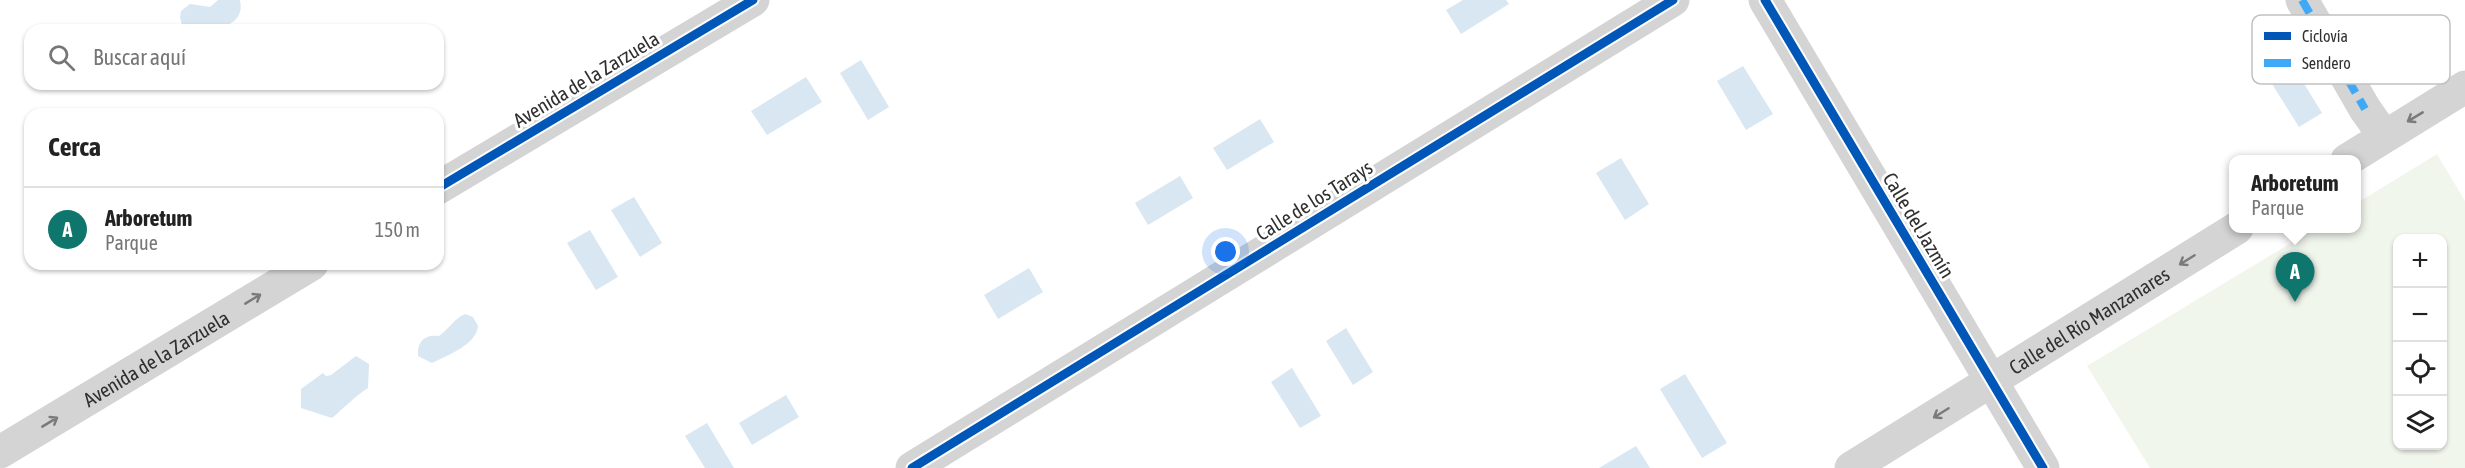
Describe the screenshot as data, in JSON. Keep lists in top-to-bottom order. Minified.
{"streets":{"street":["Avenida de la Zarzuela","Calle de los Tarays","Calle del Jazmín","Calle del Río Manzanares"]},"crossings":[["Calle del Jazmín","Calle del Río Manzanares"]],"one_way":["Avenida de la Zarzuela","Calle del Río Manzanares"],"legend":["Ciclovía","Sendero"],"page":{"search":"Buscar aquí","heading":"Cerca","popup":["Arboretum","Parque"],"list":[{"mark":"A","name":"Arboretum","note":"Parque","value":"150 m"}],"map_buttons":["+","−"],"pins":"A"}}
